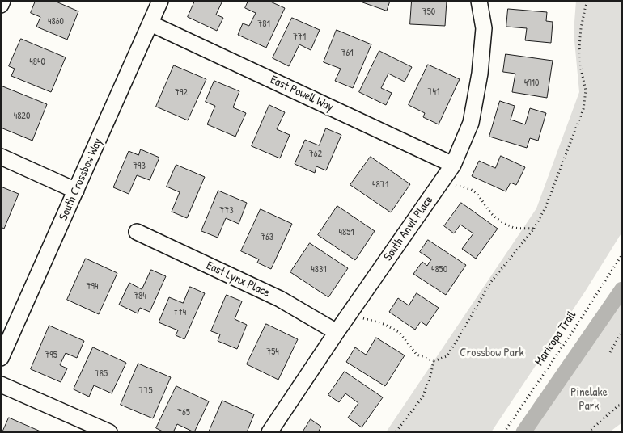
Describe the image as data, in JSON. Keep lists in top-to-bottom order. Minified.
{"streets":{"street":["East Powell Way","South Crossbow Way","South Anvil Place","East Lynx Place"],"path":["Maricopa Trail"]},"crossings":[["East Powell Way","South Crossbow Way"],["East Powell Way","South Anvil Place"],["South Anvil Place","East Lynx Place"]],"parks":["Crossbow Park","Pinelake Park"],"house_numbers":["750","4860","781","771","761","4840","4910","741","792","4820","762","793","4871","773","4851","763","4831","4850","794","784","774","754","795","785","775","765"]}
